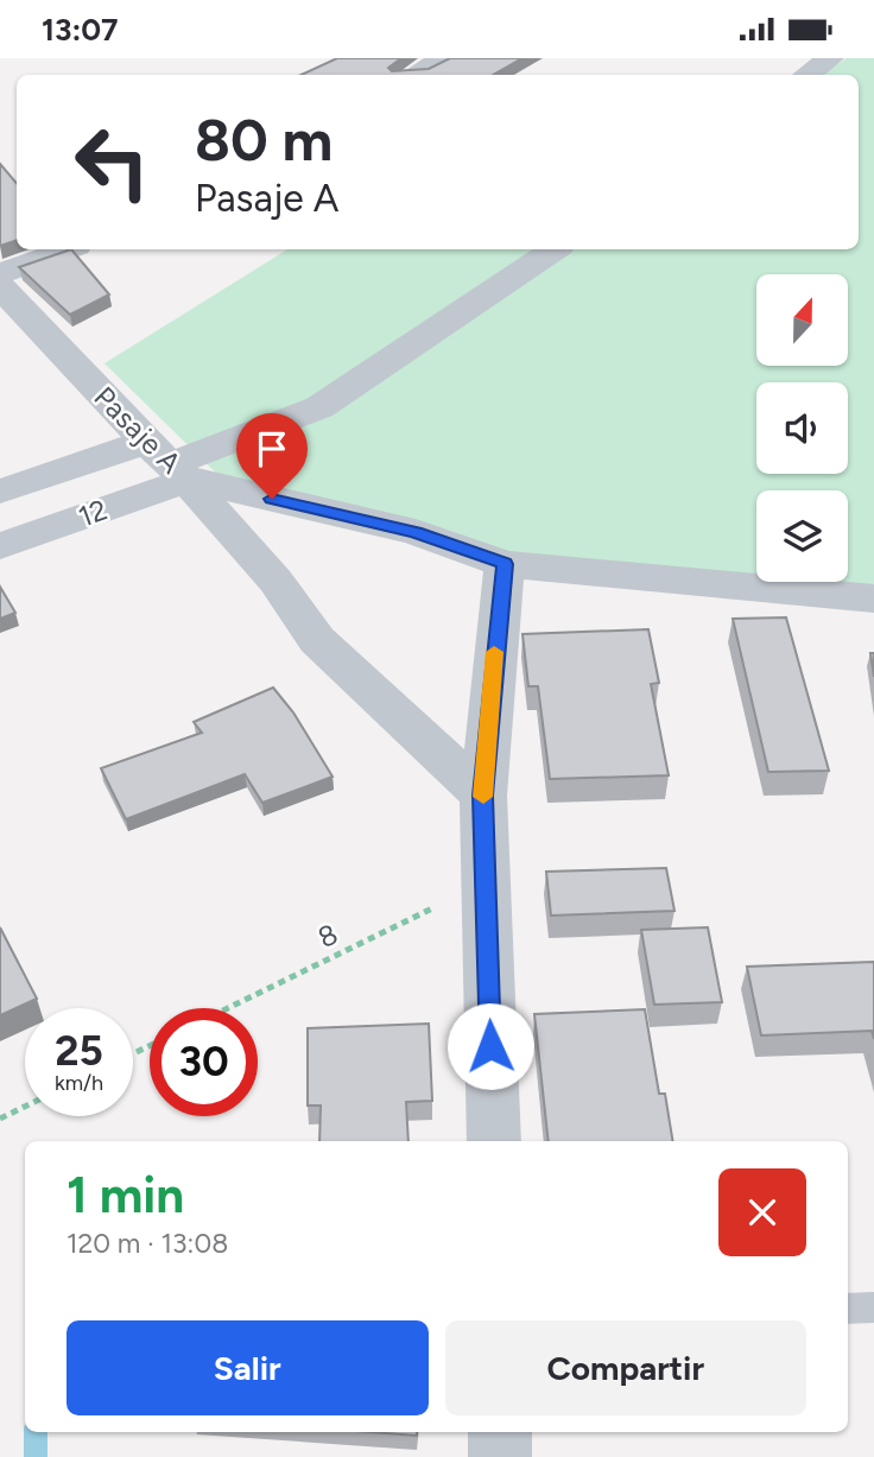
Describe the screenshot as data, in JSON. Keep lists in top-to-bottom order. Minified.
{"streets":{"street":["Pasaje A","12"],"path":["8"]},"crossings":[["Pasaje A","12"]],"north":"top","page":{"status":"13:07","turn":["80 m","Pasaje A"],"speed":"25 km/h","limit":"30","heading":["1 min","120 m · 13:08"],"buttons":["Salir","Compartir"]}}
